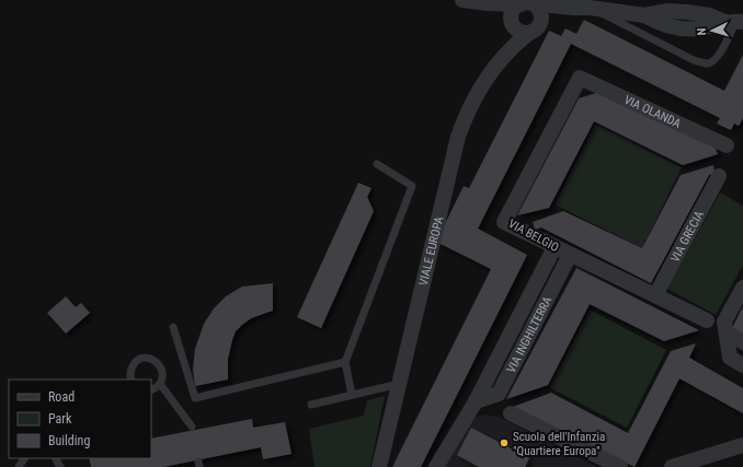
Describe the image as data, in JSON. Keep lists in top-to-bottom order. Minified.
{"streets":{"street":["VIA OLANDA","VIA BELGIO","VIA GRECIA","VIALE EUROPA","VIA INGHILTERRA"]},"crossings":[["VIA OLANDA","VIA BELGIO"],["VIA BELGIO","VIA GRECIA"],["VIA BELGIO","VIA INGHILTERRA"]],"places":["Scuola dell'Infanzia \"Quartiere Europa\""],"legend":["Road","Park","Building"],"north":"left"}
